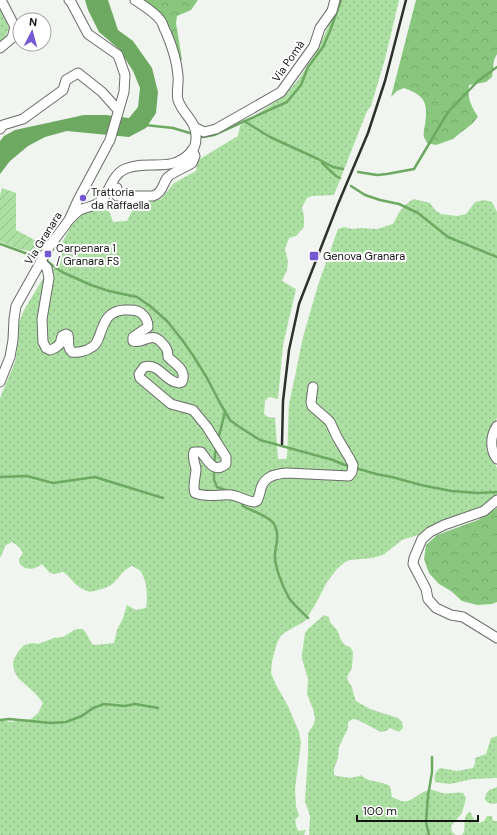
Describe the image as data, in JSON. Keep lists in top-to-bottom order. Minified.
{"streets":{"street":["Via Pomà","Via Granara"]},"places":{"other":["Trattoria da Raffaella"],"transit":["Carpenara 1 / Granara FS","Genova Granara"]},"scale_bar":"100 m","north":"top"}
